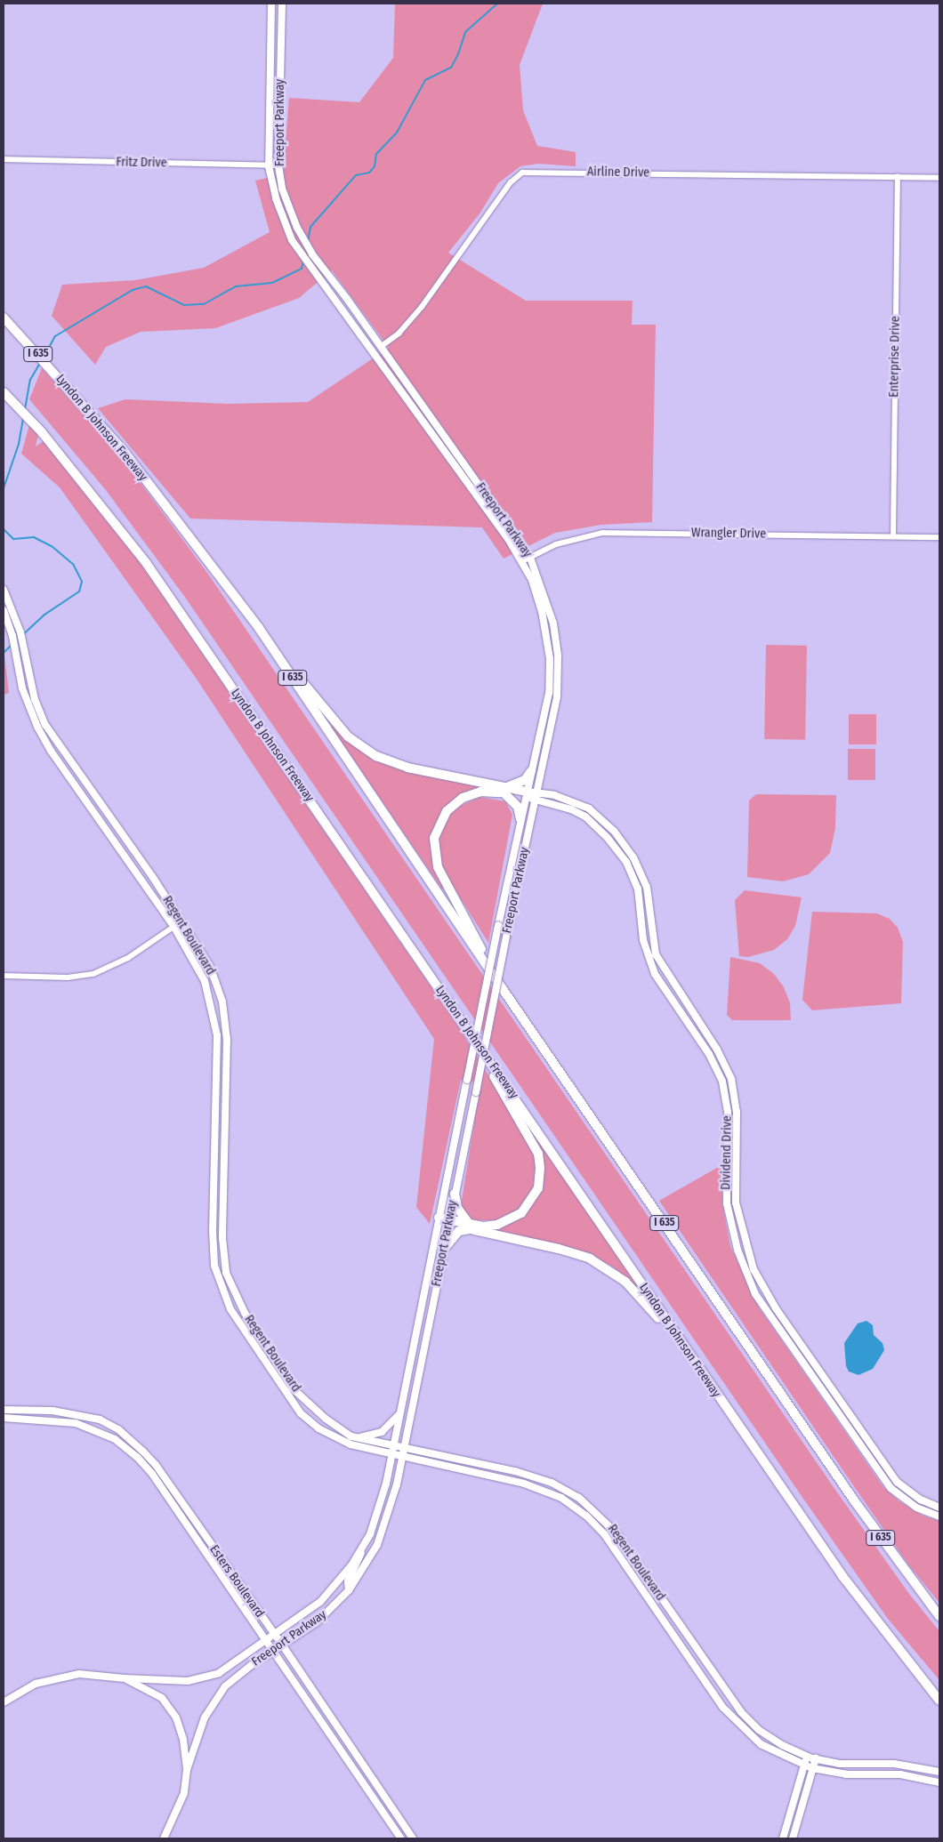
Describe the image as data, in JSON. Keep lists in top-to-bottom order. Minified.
{"streets":{"highway":["I 635","Lyndon B Johnson Freeway"],"main road":["Freeport Parkway","Regent Boulevard","Dividend Drive","Esters Boulevard"],"street":["Fritz Drive","Airline Drive","Enterprise Drive","Wrangler Drive"]},"crossings":[["Freeport Parkway","Fritz Drive"],["Freeport Parkway","Airline Drive"],["Freeport Parkway","Wrangler Drive"],["Freeport Parkway","Regent Boulevard"],["Freeport Parkway","Dividend Drive"],["Freeport Parkway","Esters Boulevard"],["Airline Drive","Enterprise Drive"],["Enterprise Drive","Wrangler Drive"]]}
